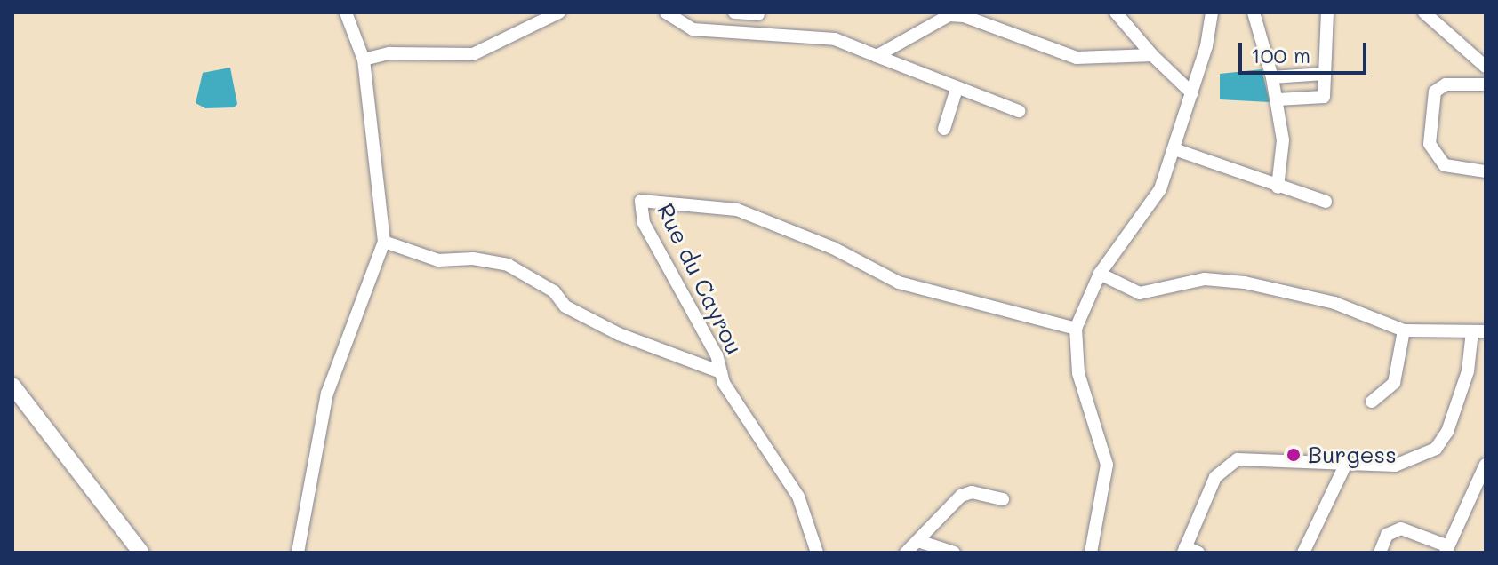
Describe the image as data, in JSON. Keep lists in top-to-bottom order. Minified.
{"streets":{"street":["Rue du Cayrou"]},"places":["Burgess"],"scale_bar":"100 m"}
